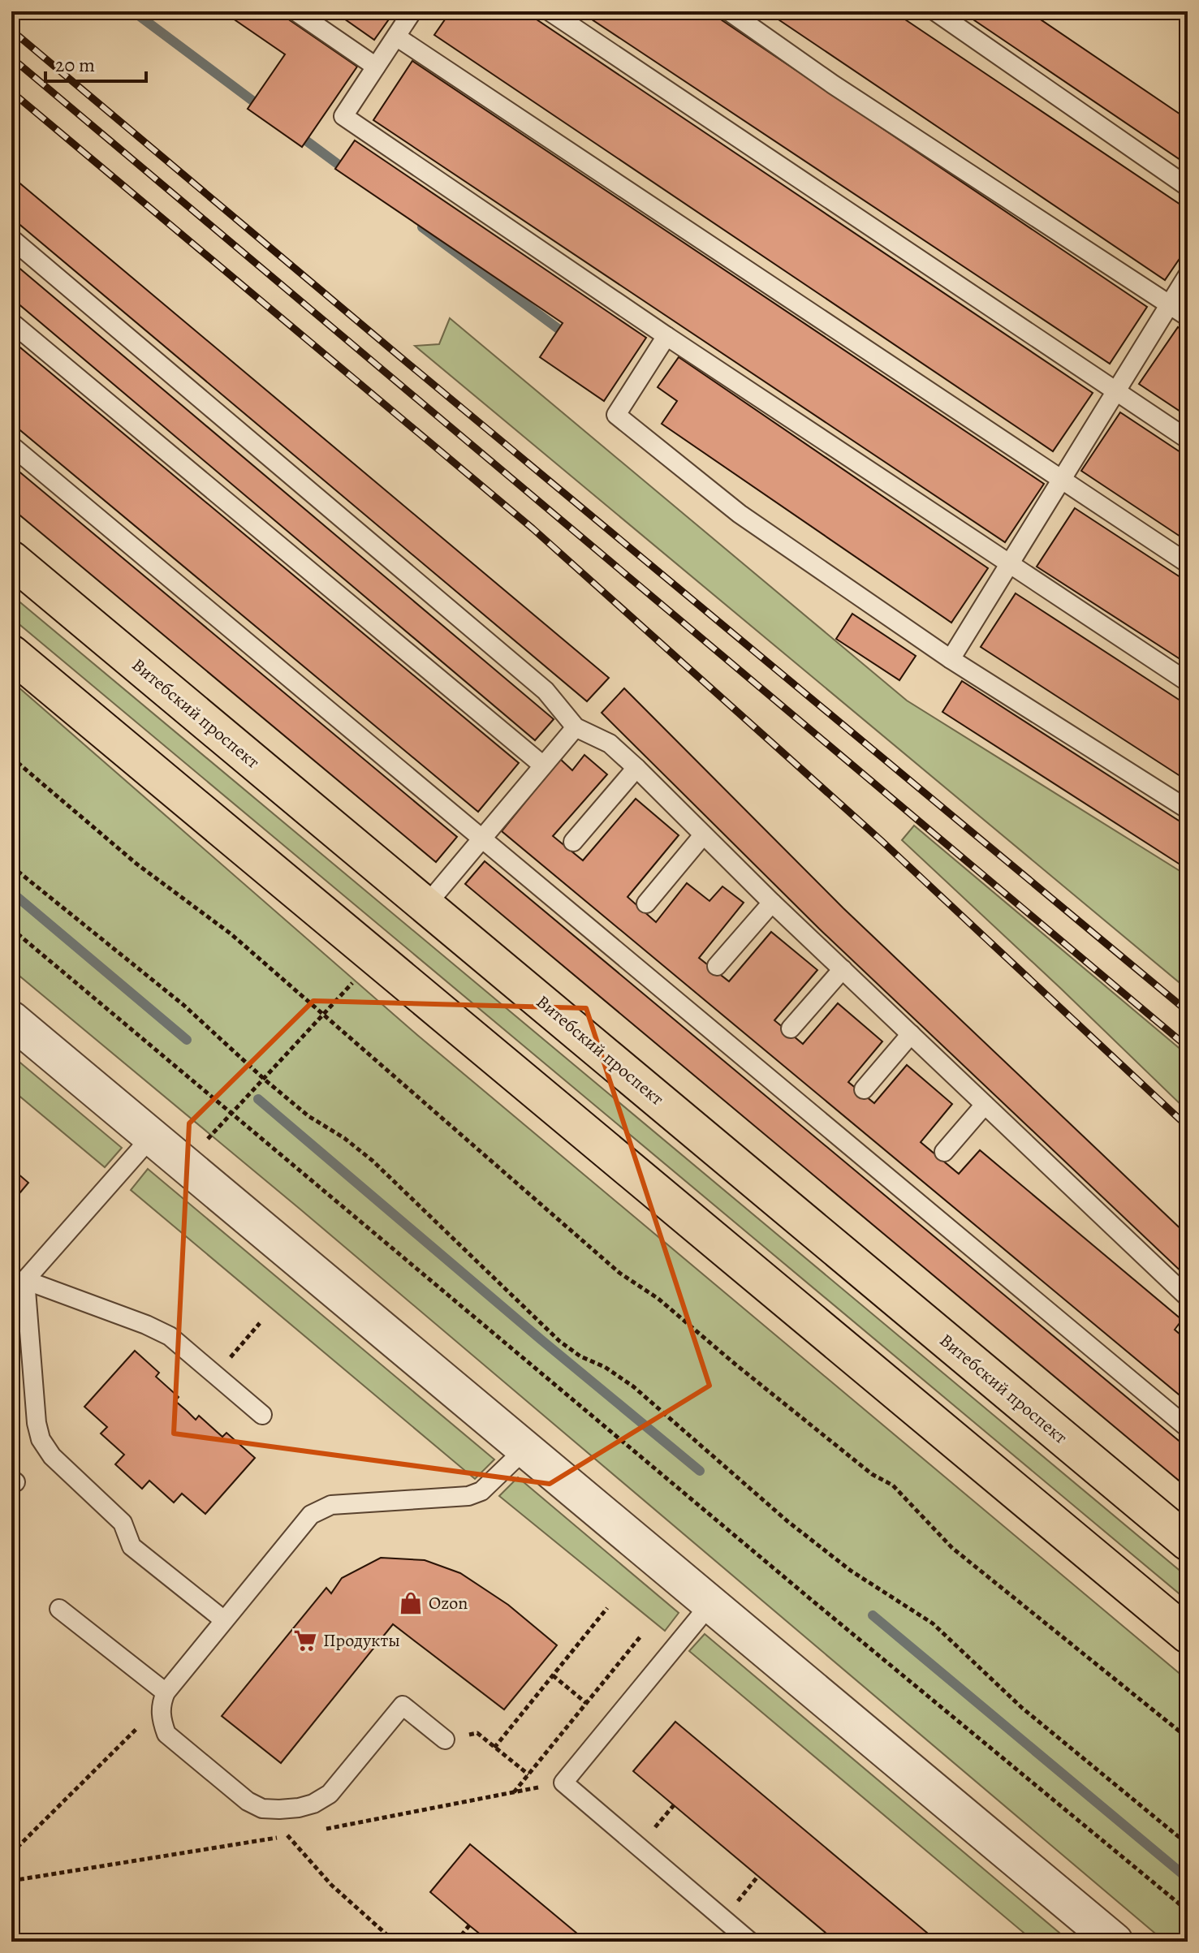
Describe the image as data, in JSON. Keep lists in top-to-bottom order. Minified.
{"streets":{"main road":["Витебский проспект"]},"places":{"shop":["Ozon"],"supermarket":["Продукты"]},"scale_bar":"20 m"}
